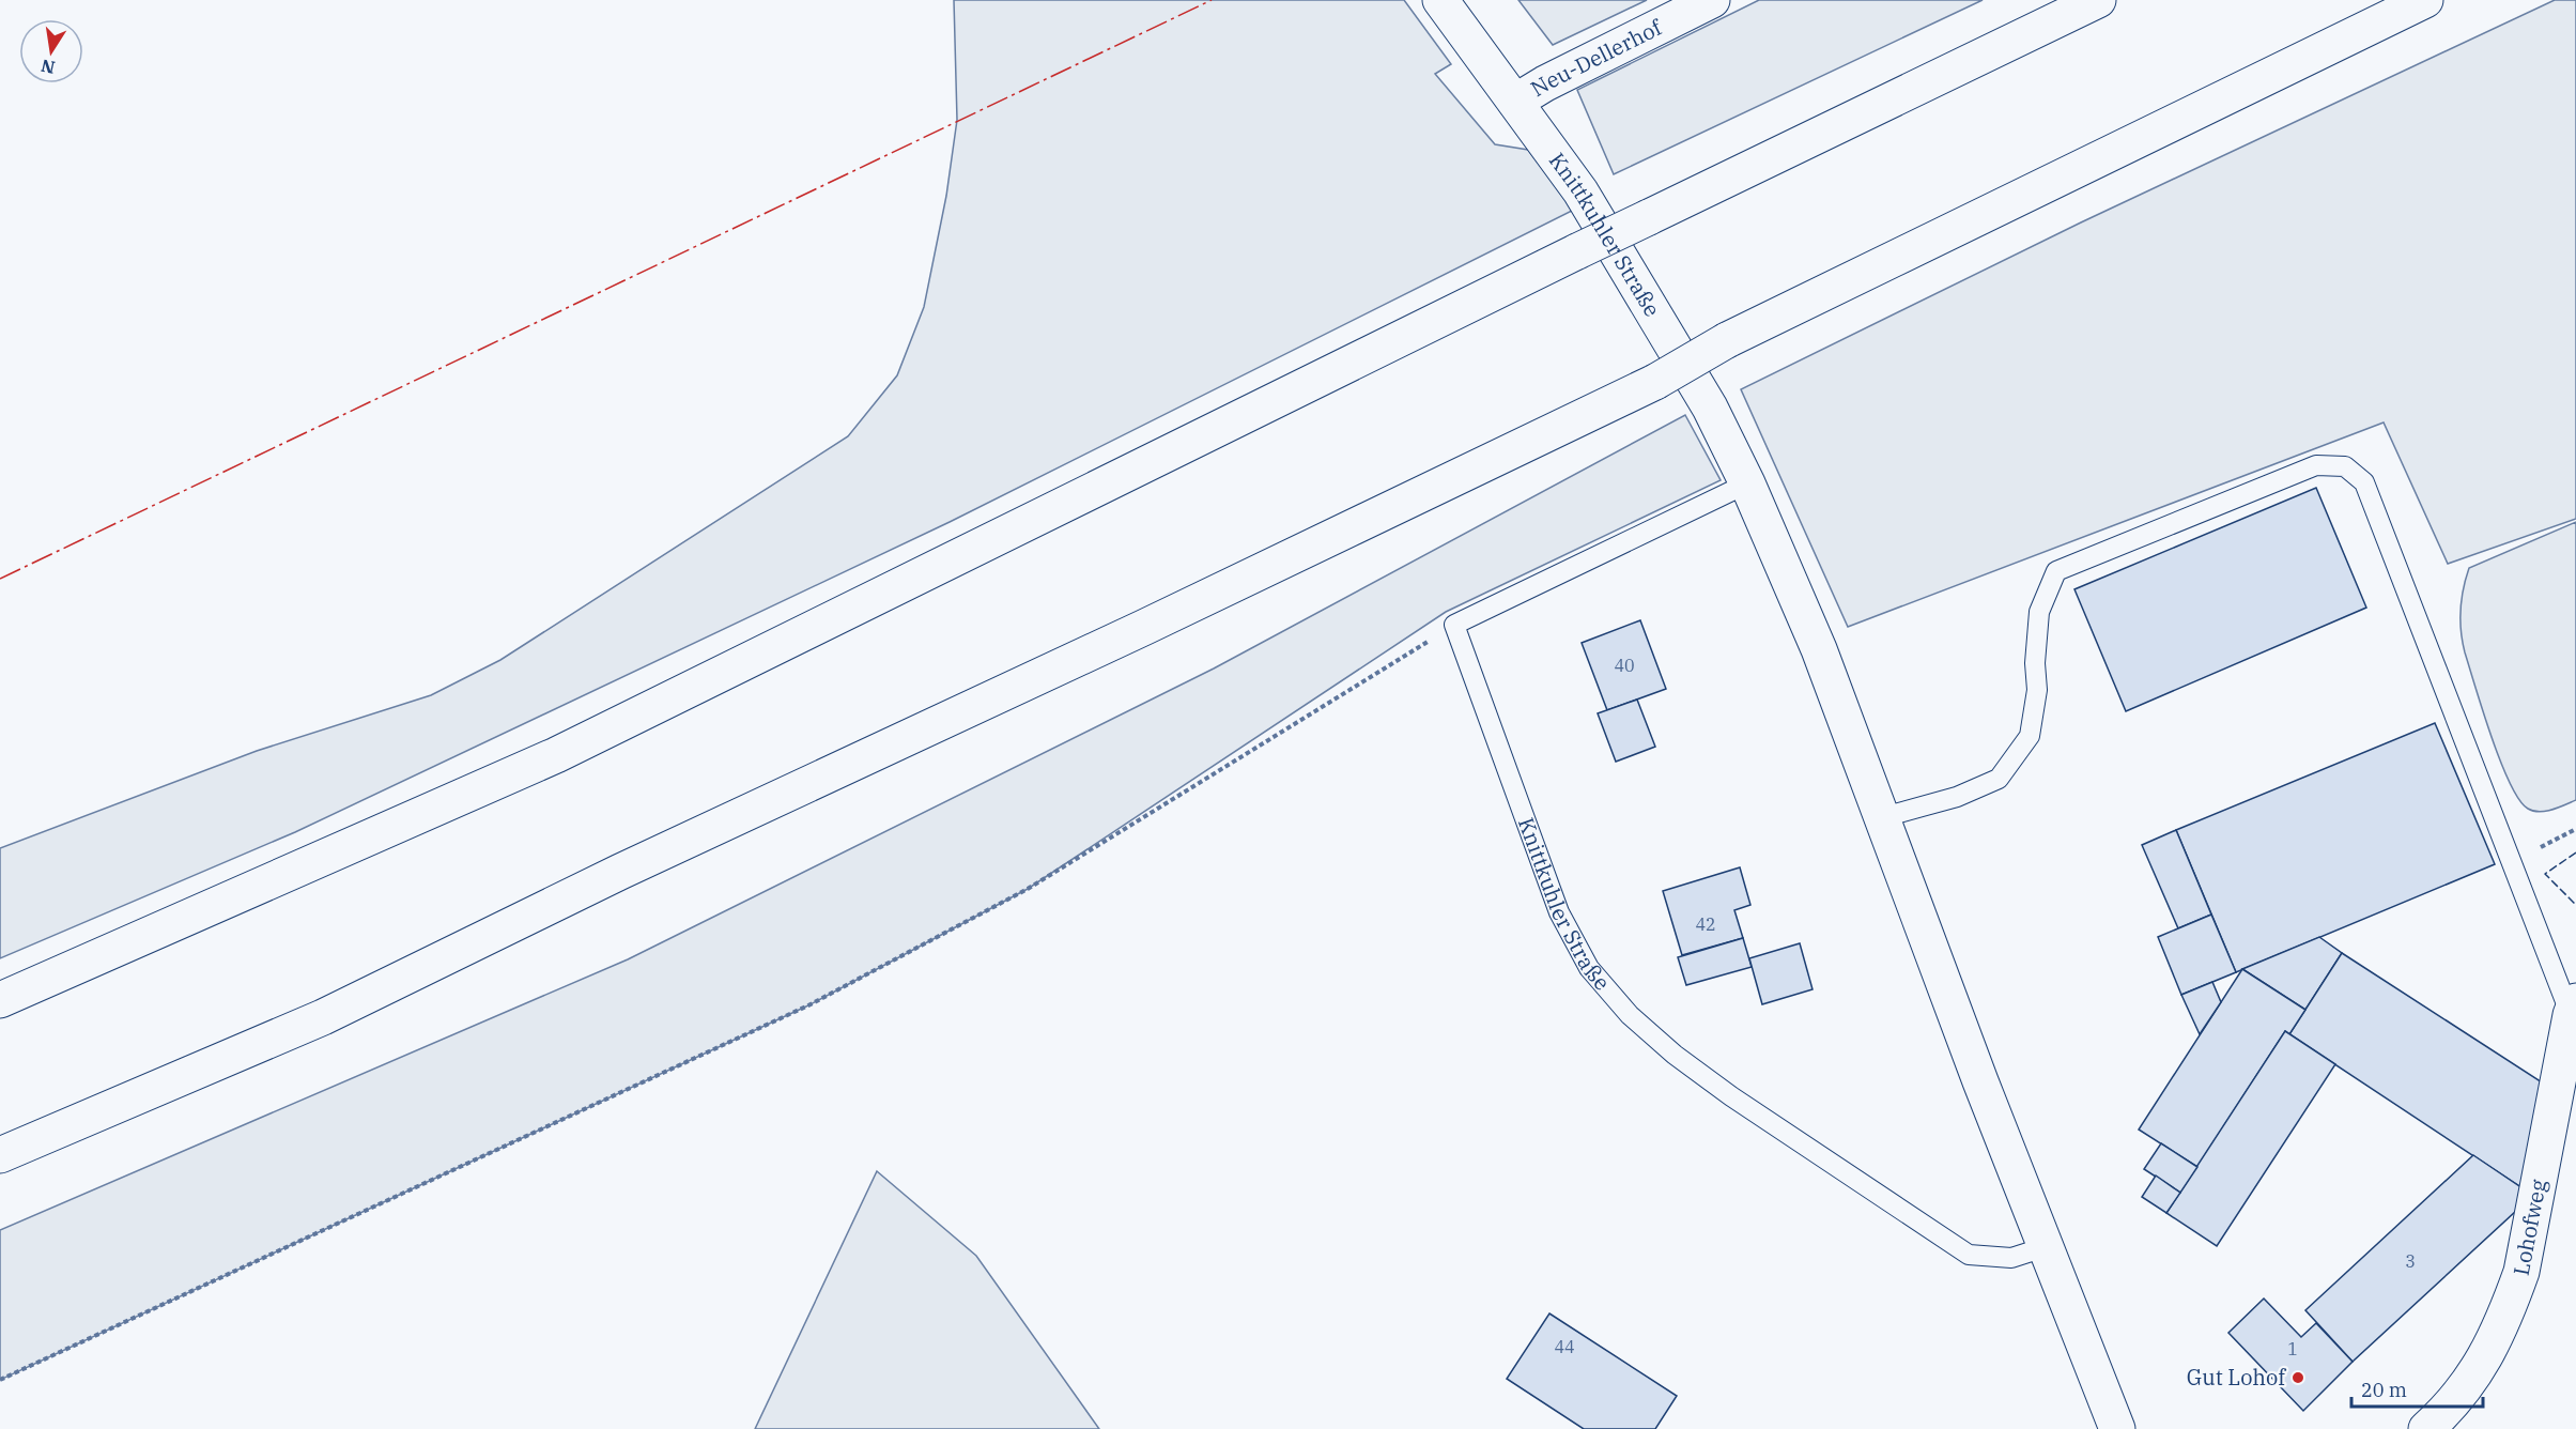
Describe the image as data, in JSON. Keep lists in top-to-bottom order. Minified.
{"streets":{"main road":["Neu-Dellerhof","Knittkuhler Straße","Lohofweg"]},"crossings":[["Neu-Dellerhof","Knittkuhler Straße"]],"places":["Gut Lohof"],"house_numbers":["40","42","3","44","1"],"scale_bar":"20 m","north":"bottom"}
